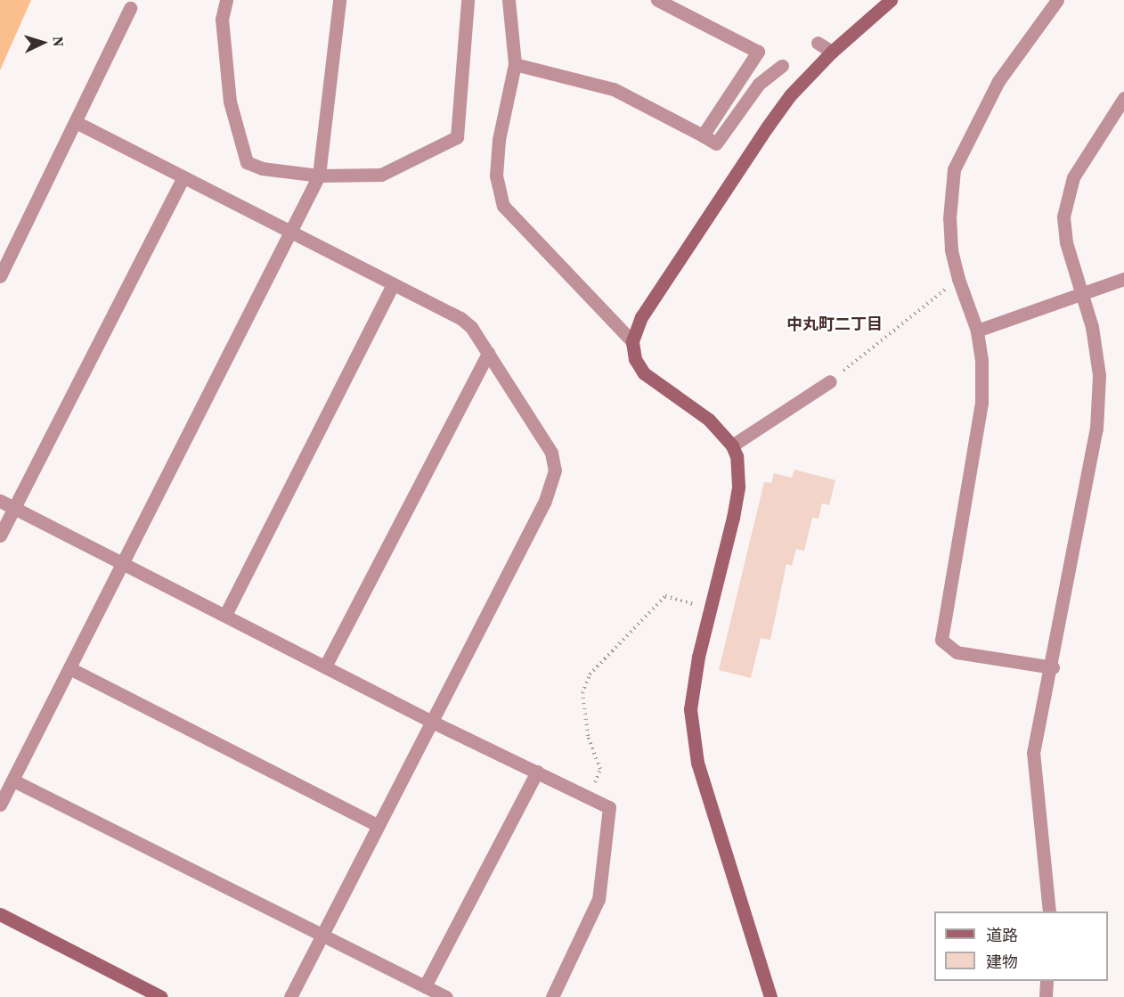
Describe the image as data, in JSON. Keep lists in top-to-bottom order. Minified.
{"districts":["中丸町二丁目"],"legend":["道路","建物"],"north":"right"}
